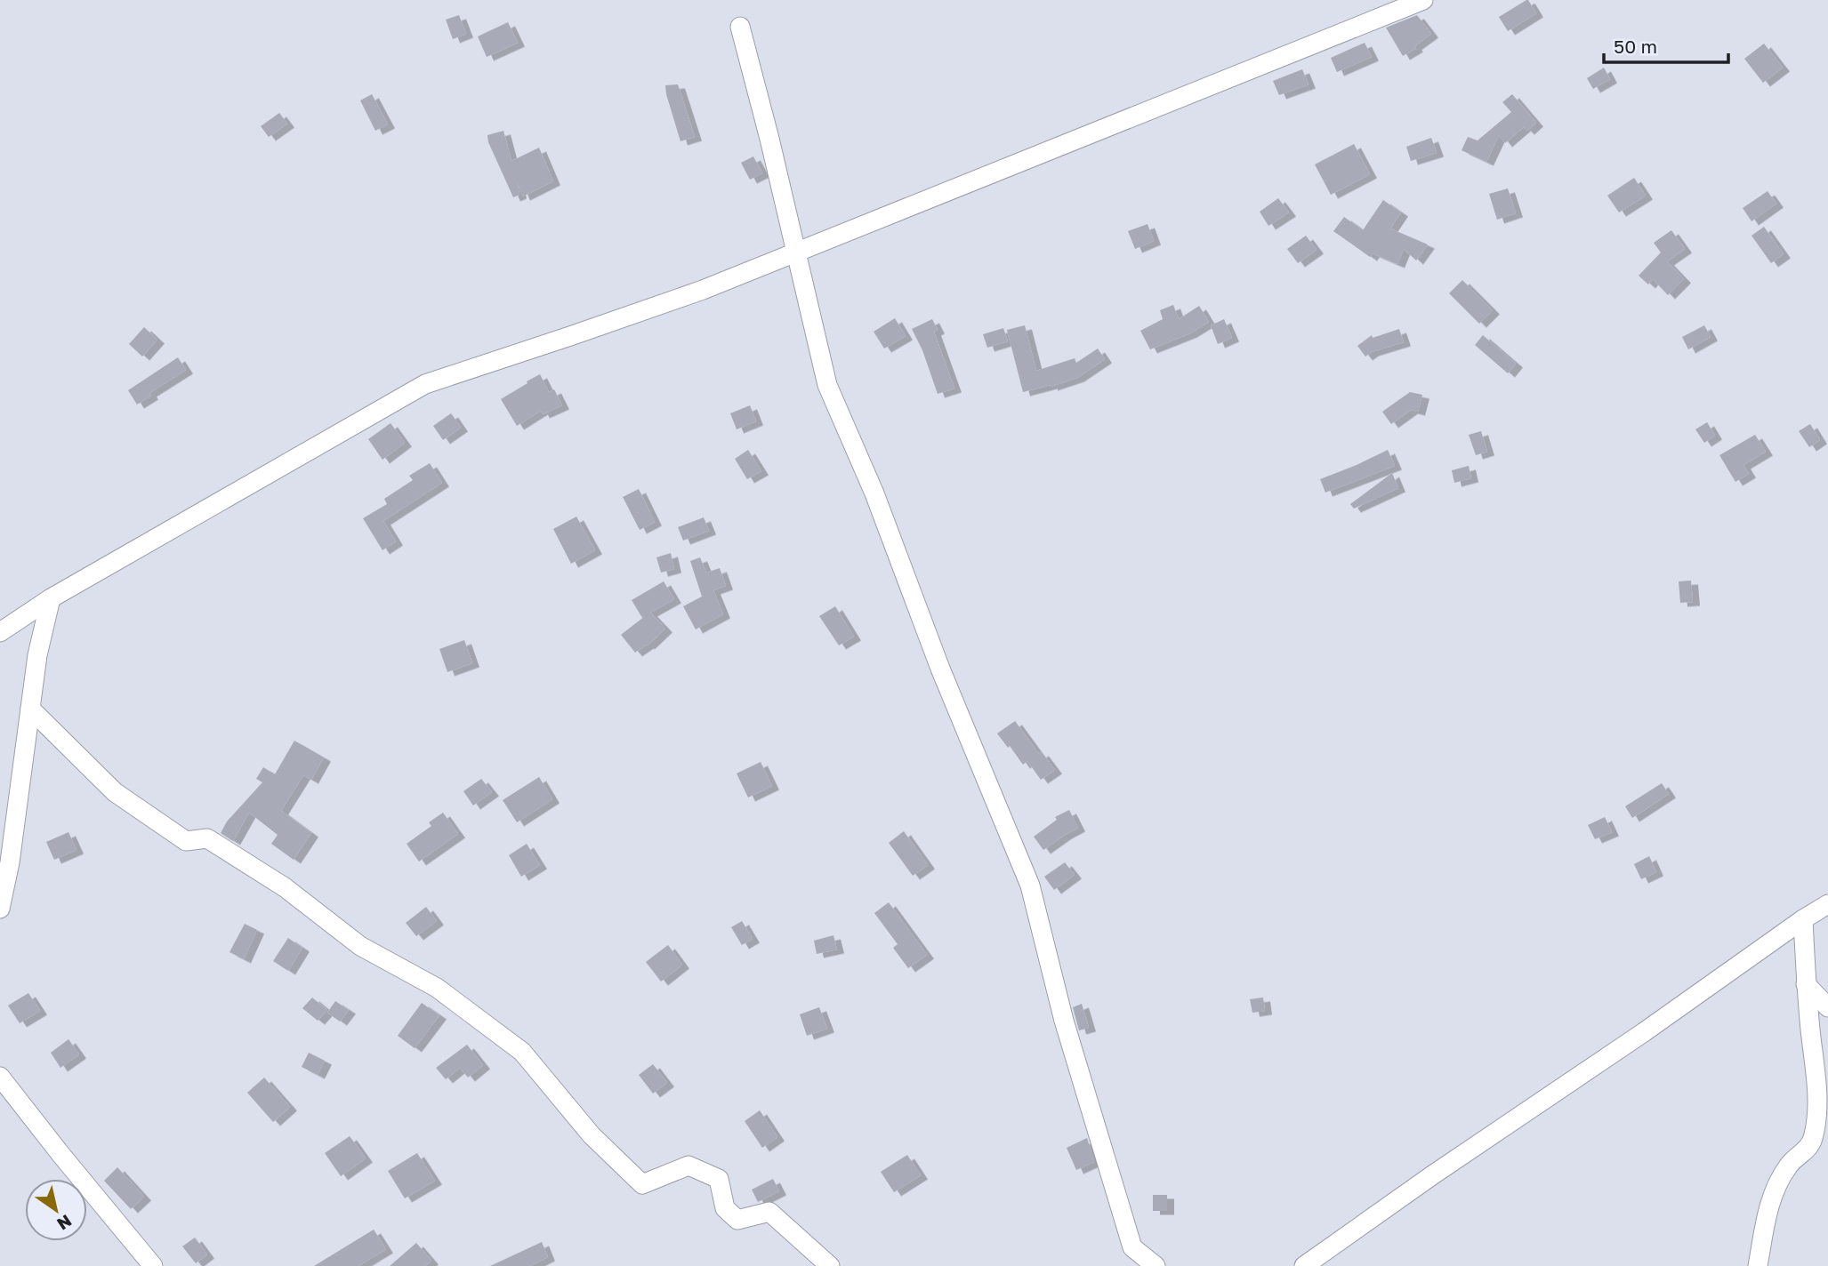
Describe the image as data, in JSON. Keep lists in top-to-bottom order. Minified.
{"scale_bar":"50 m","north":"bottom right"}
